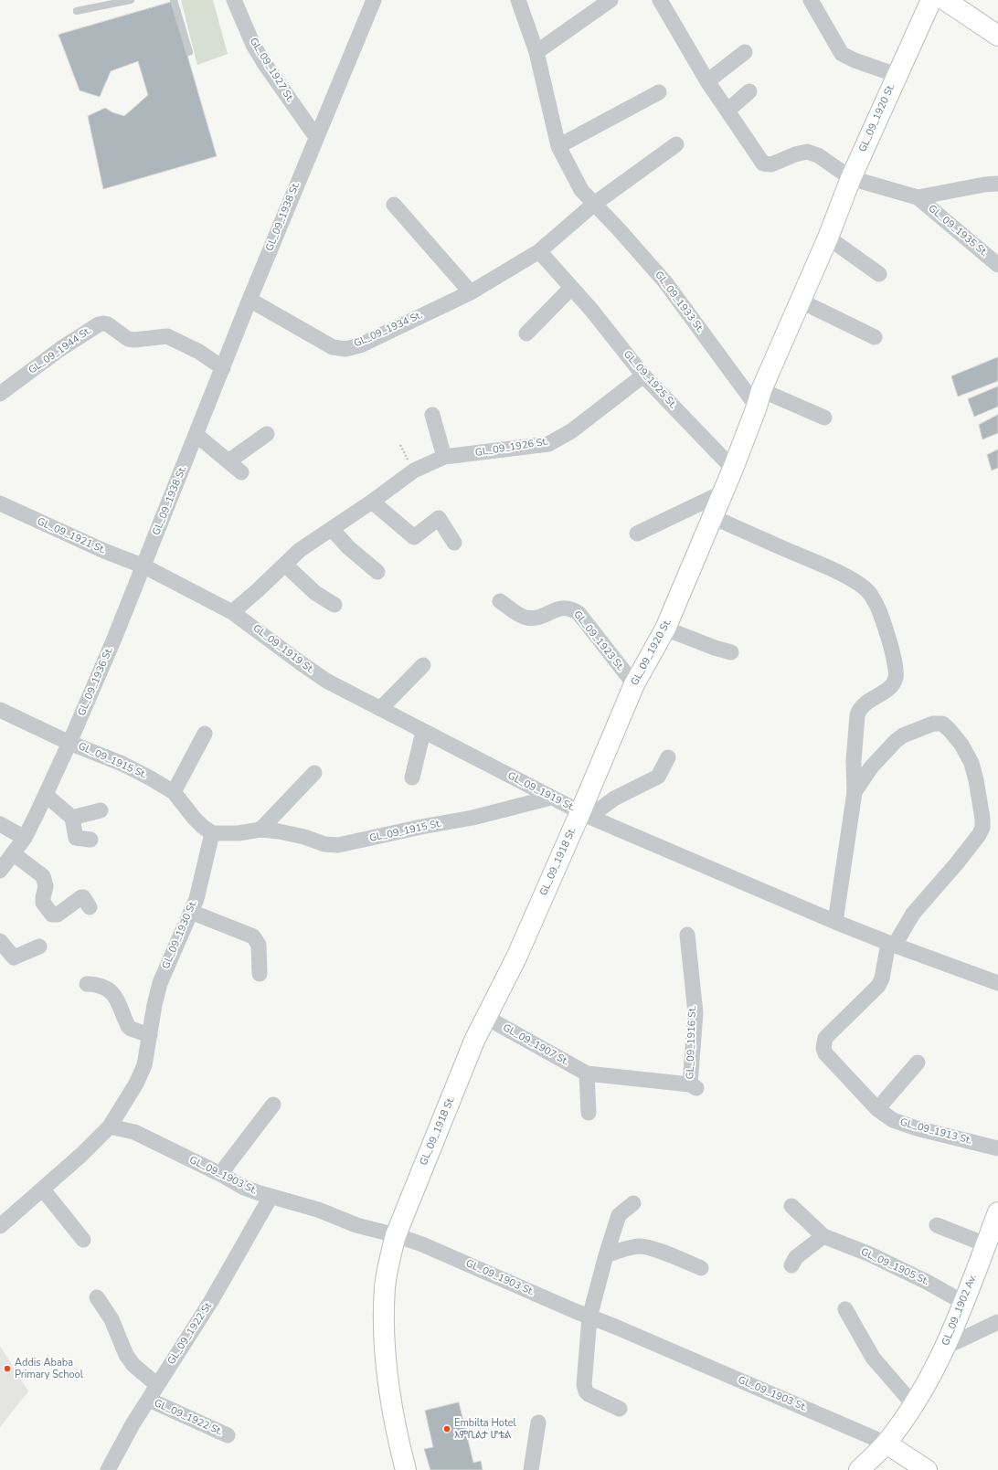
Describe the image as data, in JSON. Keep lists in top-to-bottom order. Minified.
{"streets":{"main road":["GL_09_1920 St.","GL_09_1918 St.","GL_09_1902 Av."],"street":["GL_09_1927 St.","GL_09_1938 St.","GL_09_1935 St.","GL_09_1933 St.","GL_09_1934 St.","GL_09_1944 St.","GL_09_1925 St.","GL_09_1926 St.","GL_09_1921 St.","GL_09_1923 St.","GL_09_1919 St.","GL_09_1936 St.","GL_09_1915 St.","GL_09_1930 St.","GL_09_1916 St.","GL_09_1907 St.","GL_09_1913 St.","GL_09_1903 St.","GL_09_1905 St.","GL_09_1922 St","GL_09_1922 St."]},"crossings":[["GL_09_1927 St.","GL_09_1938 St."],["GL_09_1920 St.","GL_09_1933 St."],["GL_09_1920 St.","GL_09_1925 St."],["GL_09_1920 St.","GL_09_1923 St."],["GL_09_1920 St.","GL_09_1919 St."],["GL_09_1920 St.","GL_09_1918 St."],["GL_09_1938 St.","GL_09_1934 St."],["GL_09_1938 St.","GL_09_1944 St."],["GL_09_1938 St.","GL_09_1921 St."],["GL_09_1938 St.","GL_09_1919 St."],["GL_09_1938 St.","GL_09_1936 St."],["GL_09_1933 St.","GL_09_1934 St."],["GL_09_1934 St.","GL_09_1925 St."],["GL_09_1925 St.","GL_09_1926 St."],["GL_09_1926 St.","GL_09_1919 St."],["GL_09_1921 St.","GL_09_1919 St."],["GL_09_1921 St.","GL_09_1936 St."],["GL_09_1919 St.","GL_09_1936 St."],["GL_09_1919 St.","GL_09_1915 St."],["GL_09_1919 St.","GL_09_1918 St."],["GL_09_1919 St.","GL_09_1913 St."],["GL_09_1936 St.","GL_09_1915 St."],["GL_09_1915 St.","GL_09_1930 St."],["GL_09_1918 St.","GL_09_1907 St."],["GL_09_1918 St.","GL_09_1903 St."],["GL_09_1930 St.","GL_09_1903 St."],["GL_09_1916 St.","GL_09_1907 St."],["GL_09_1903 St.","GL_09_1902 Av."],["GL_09_1903 St.","GL_09_1922 St"],["GL_09_1905 St.","GL_09_1902 Av."],["GL_09_1922 St","GL_09_1922 St."]],"places":["Addis Ababa Primary School","Embilta Hotel እምቢልታ ሆቴል"]}
